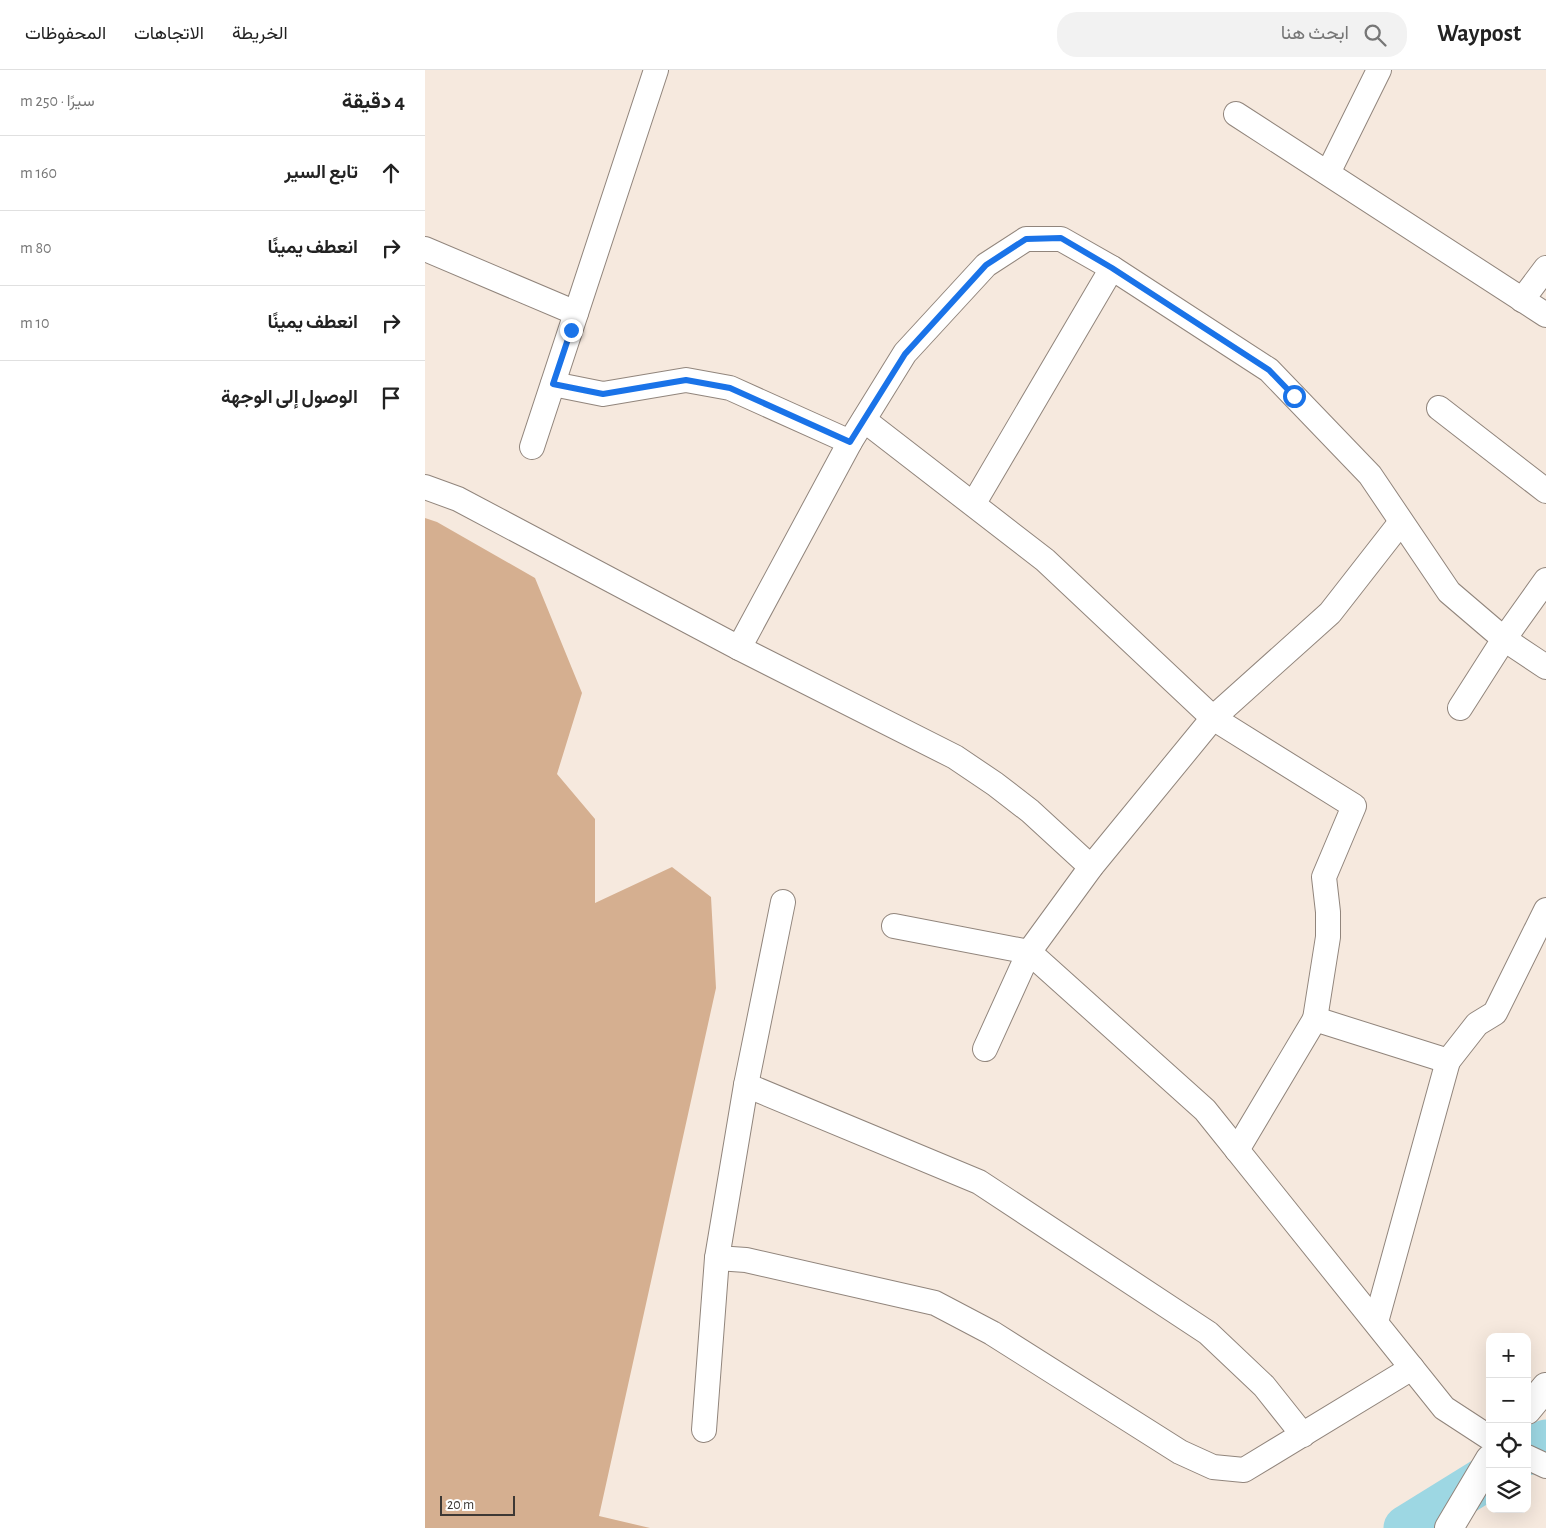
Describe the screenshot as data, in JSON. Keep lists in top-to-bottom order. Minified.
{"scale_bar":"20 m","page":{"header":"Waypost","search":"ابحث هنا","nav":["الخريطة","الاتجاهات","المحفوظات"],"heading":["4 دقيقة","سيرًا · 250 m"],"list":[["تابع السير","160 m"],["انعطف يمينًا","80 m"],["انعطف يمينًا","10 m"],"الوصول إلى الوجهة"],"map_buttons":["+","−"],"scale":"20 m"}}
